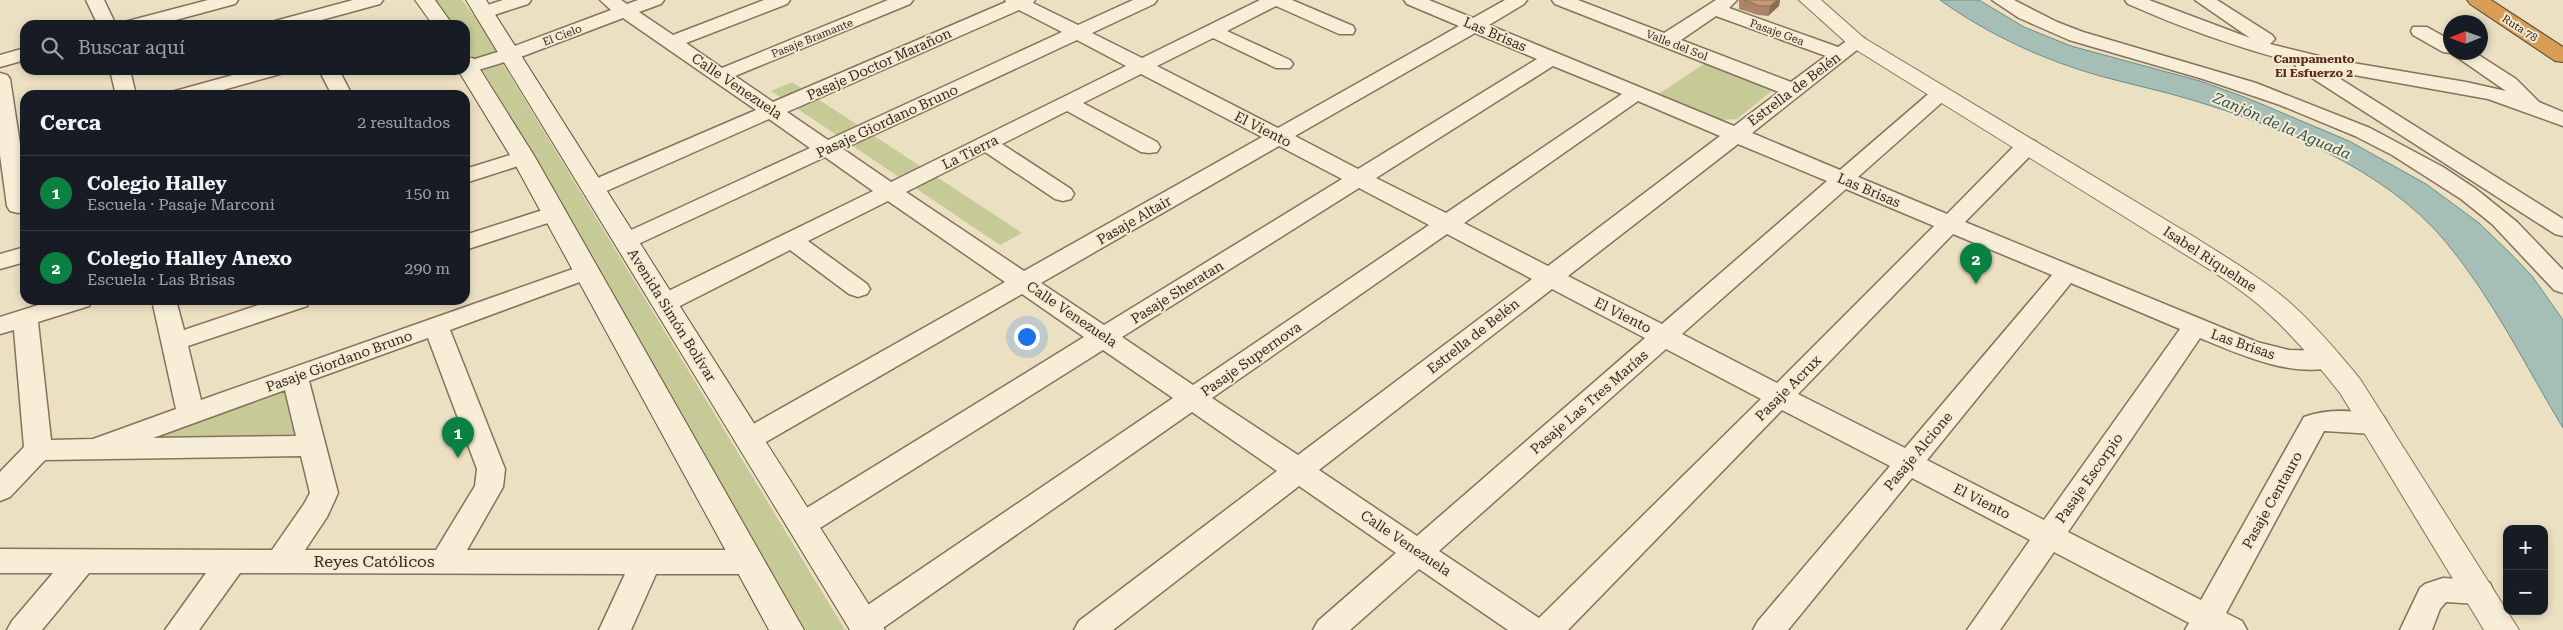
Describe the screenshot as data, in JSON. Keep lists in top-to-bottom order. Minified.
{"streets":{"highway":["Ruta 78"],"main road":["Isabel Riquelme","Avenida Simón Bolívar"],"street":["Pasaje Gea","Las Brisas","El Cielo","Pasaje Bramante","Valle del Sol","Pasaje Doctor Marañon","Calle Venezuela","Estrella de Belén","Pasaje Giordano Bruno","El Viento","La Tierra","Pasaje Altair","Pasaje Sheratan","Pasaje Supernova","Pasaje Acrux","Pasaje Las Tres Marías","Pasaje Alcione","Pasaje Escorpio","Pasaje Centauro","Reyes Católicos"]},"crossings":[["Pasaje Gea","Estrella de Belén"],["Pasaje Gea","Isabel Riquelme"],["Las Brisas","Estrella de Belén"],["Las Brisas","Pasaje Altair"],["Las Brisas","Isabel Riquelme"],["Las Brisas","Pasaje Sheratan"],["Las Brisas","Pasaje Supernova"],["Las Brisas","Pasaje Acrux"],["Las Brisas","Pasaje Las Tres Marías"],["Las Brisas","Pasaje Alcione"],["Las Brisas","Pasaje Escorpio"],["El Cielo","Calle Venezuela"],["El Cielo","Avenida Simón Bolívar"],["Pasaje Bramante","Calle Venezuela"],["Valle del Sol","Estrella de Belén"],["Pasaje Doctor Marañon","Calle Venezuela"],["Pasaje Doctor Marañon","El Viento"],["Pasaje Doctor Marañon","Avenida Simón Bolívar"],["Calle Venezuela","Estrella de Belén"],["Calle Venezuela","Pasaje Giordano Bruno"],["Calle Venezuela","La Tierra"],["Calle Venezuela","Pasaje Altair"],["Calle Venezuela","Pasaje Sheratan"],["Calle Venezuela","Pasaje Supernova"],["Calle Venezuela","Pasaje Las Tres Marías"],["Estrella de Belén","El Viento"],["Estrella de Belén","Isabel Riquelme"],["Pasaje Giordano Bruno","El Viento"],["Pasaje Giordano Bruno","Avenida Simón Bolívar"],["El Viento","La Tierra"],["El Viento","Pasaje Altair"],["El Viento","Pasaje Sheratan"],["El Viento","Pasaje Supernova"],["El Viento","Pasaje Acrux"],["El Viento","Pasaje Las Tres Marías"],["El Viento","Pasaje Alcione"],["El Viento","Pasaje Escorpio"],["El Viento","Pasaje Centauro"],["La Tierra","Avenida Simón Bolívar"],["Pasaje Altair","Avenida Simón Bolívar"],["Isabel Riquelme","Pasaje Acrux"],["Isabel Riquelme","Pasaje Las Tres Marías"],["Isabel Riquelme","Pasaje Centauro"],["Pasaje Sheratan","Avenida Simón Bolívar"],["Avenida Simón Bolívar","Pasaje Supernova"]],"districts":["Campamento El Esfuerzo 2"],"water":["Zanjón de la Aguada"],"north":"left","page":{"search":"Buscar aquí","heading":["Cerca","2 resultados"],"list":[{"mark":"1","name":"Colegio Halley","note":"Escuela · Pasaje Marconi","value":"150 m"},{"mark":"2","name":"Colegio Halley Anexo","note":"Escuela · Las Brisas","value":"290 m"}],"pins":["2","1"],"map_buttons":["+","−"]}}
